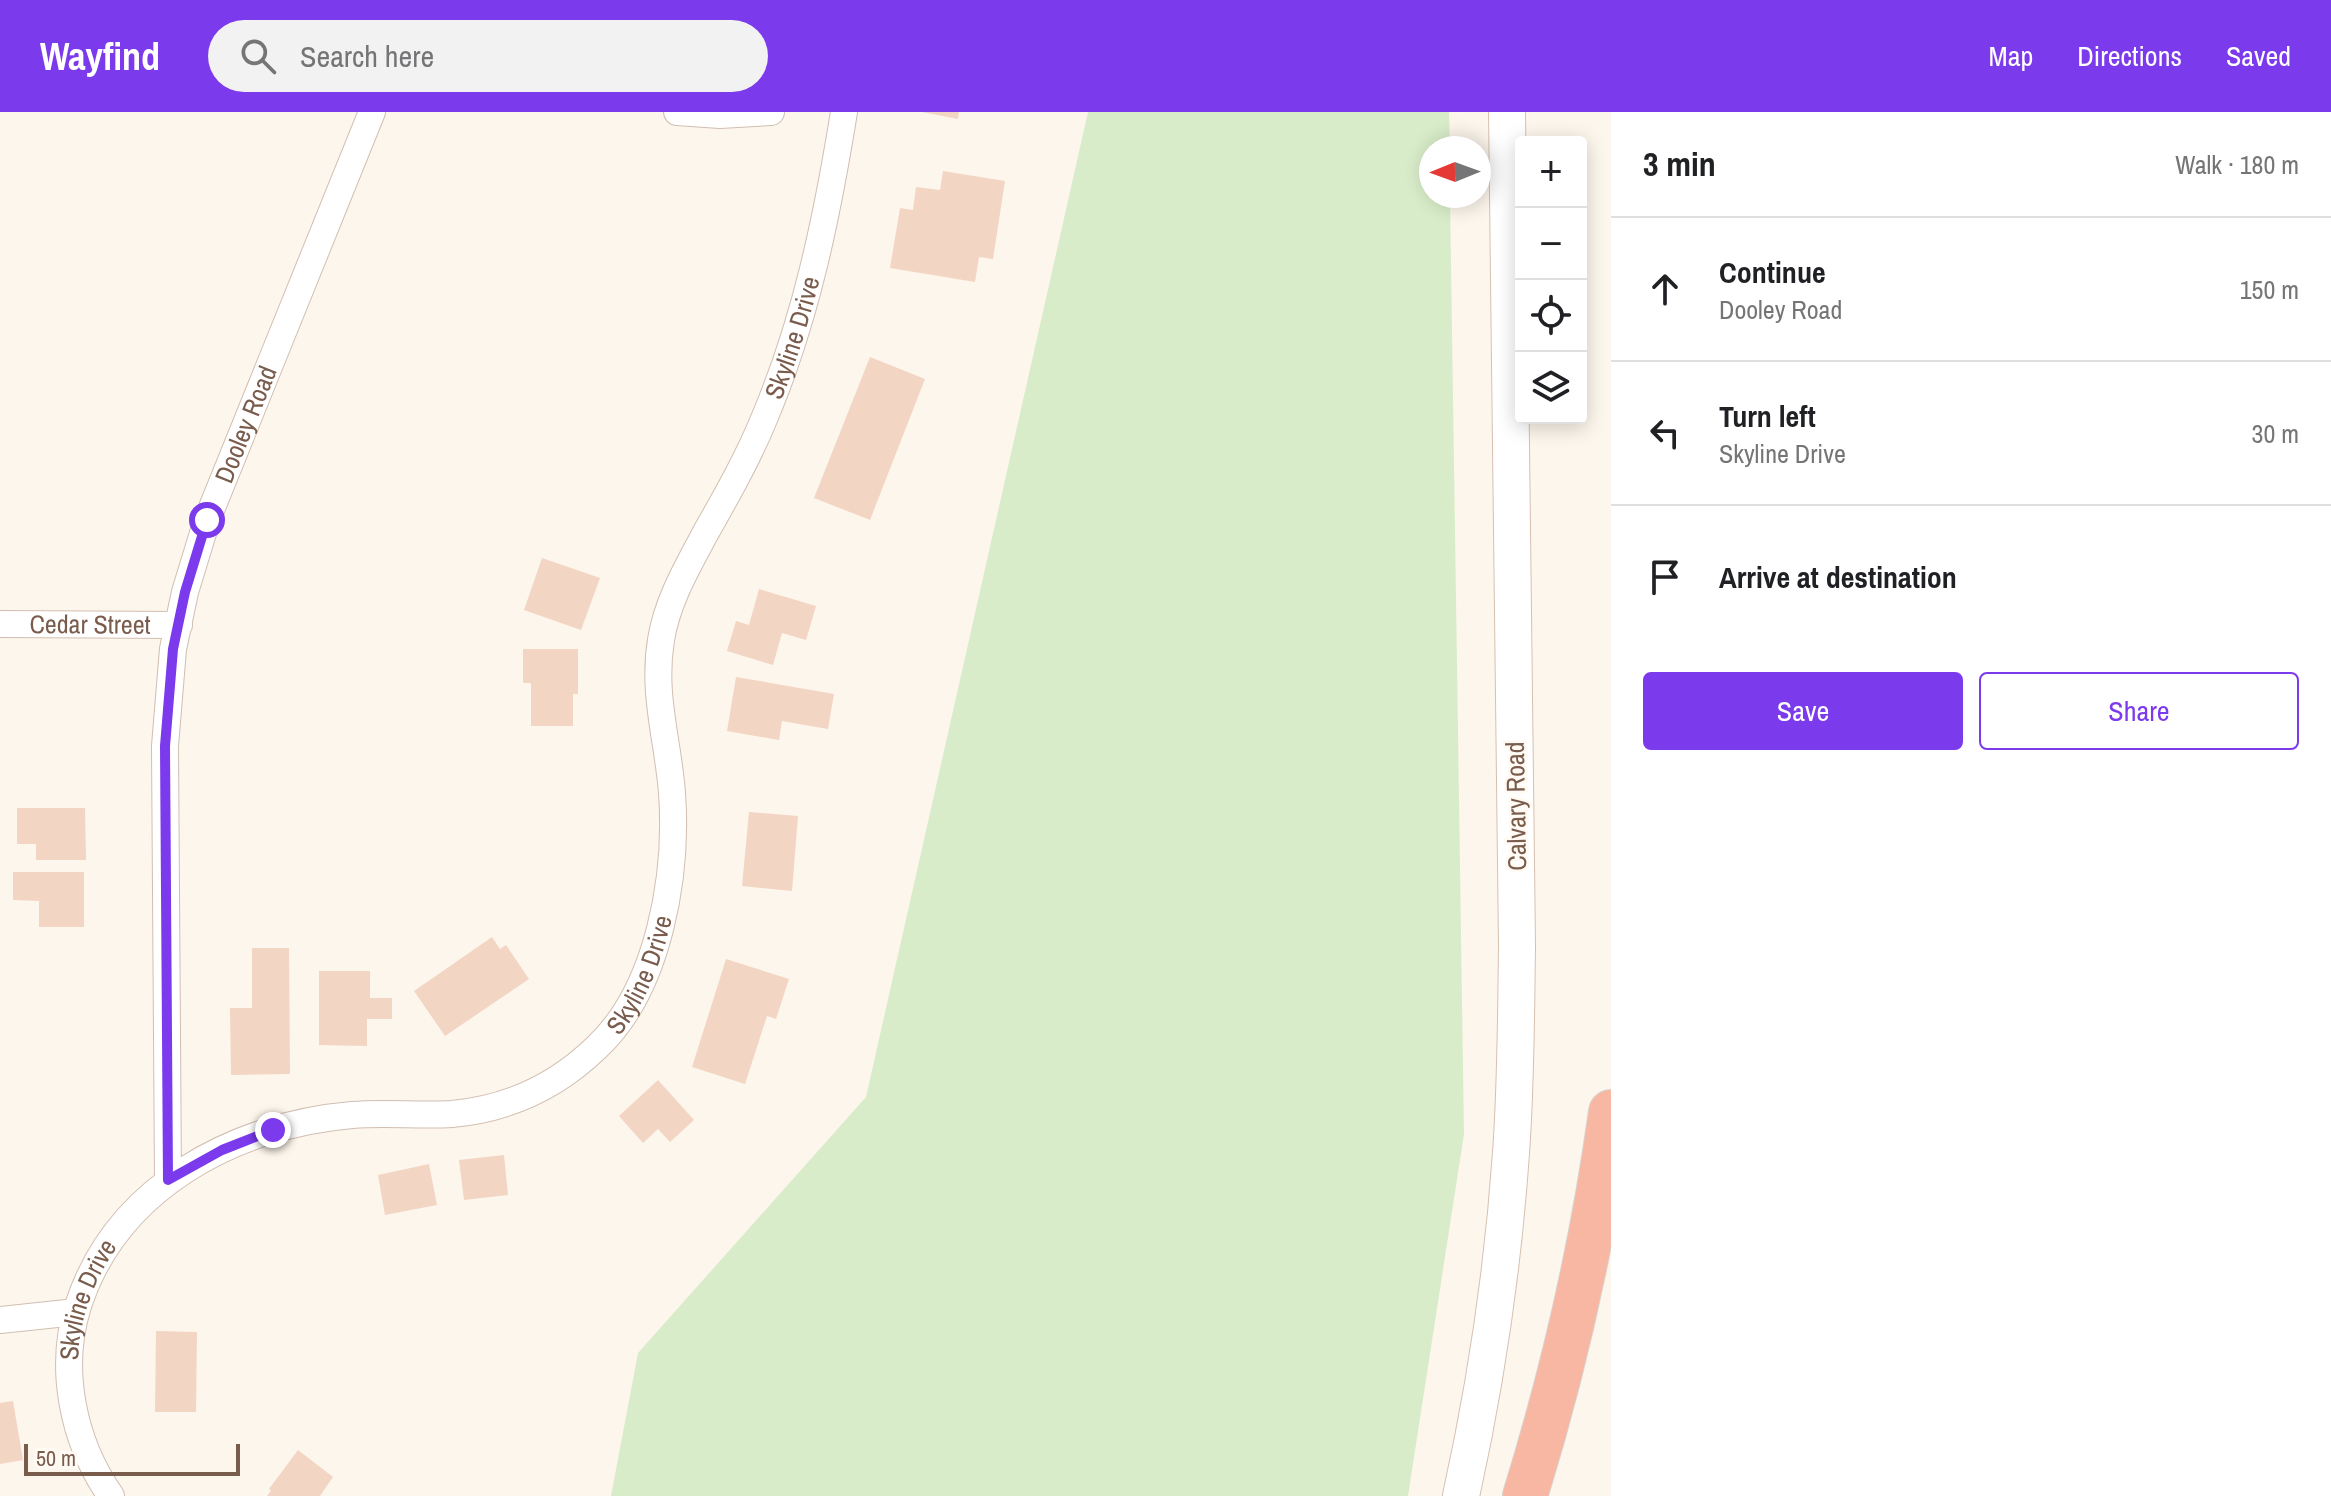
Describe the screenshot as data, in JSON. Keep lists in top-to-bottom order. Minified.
{"streets":{"main road":["Calvary Road"],"street":["Skyline Drive","Dooley Road","Cedar Street"]},"crossings":[["Skyline Drive","Dooley Road"],["Dooley Road","Cedar Street"]],"scale_bar":"50 m","north":"left","page":{"header":"Wayfind","search":"Search here","nav":["Map","Directions","Saved"],"heading":["3 min","Walk · 180 m"],"map_buttons":["+","−"],"list":[["Continue","Dooley Road","150 m"],["Turn left","Skyline Drive","30 m"],"Arrive at destination"],"buttons":["Save","Share"],"scale":"50 m"}}
